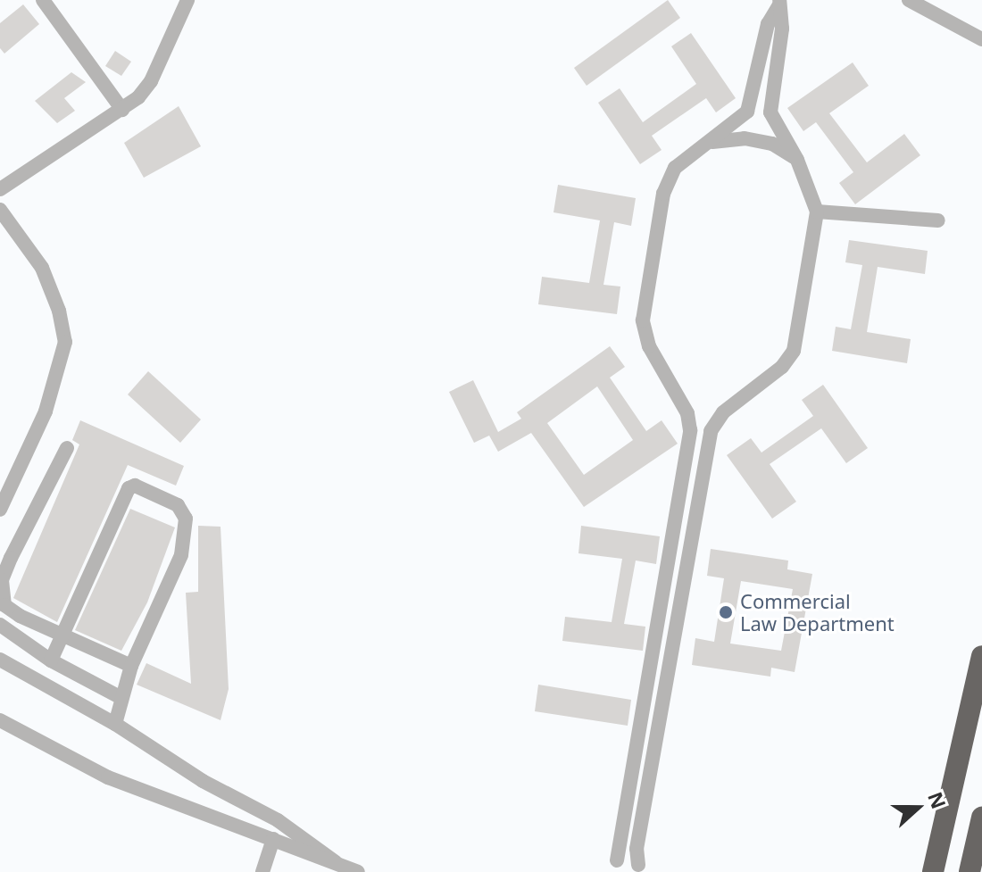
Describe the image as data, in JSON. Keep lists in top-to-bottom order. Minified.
{"places":["Commercial Law Department"],"north":"right"}
